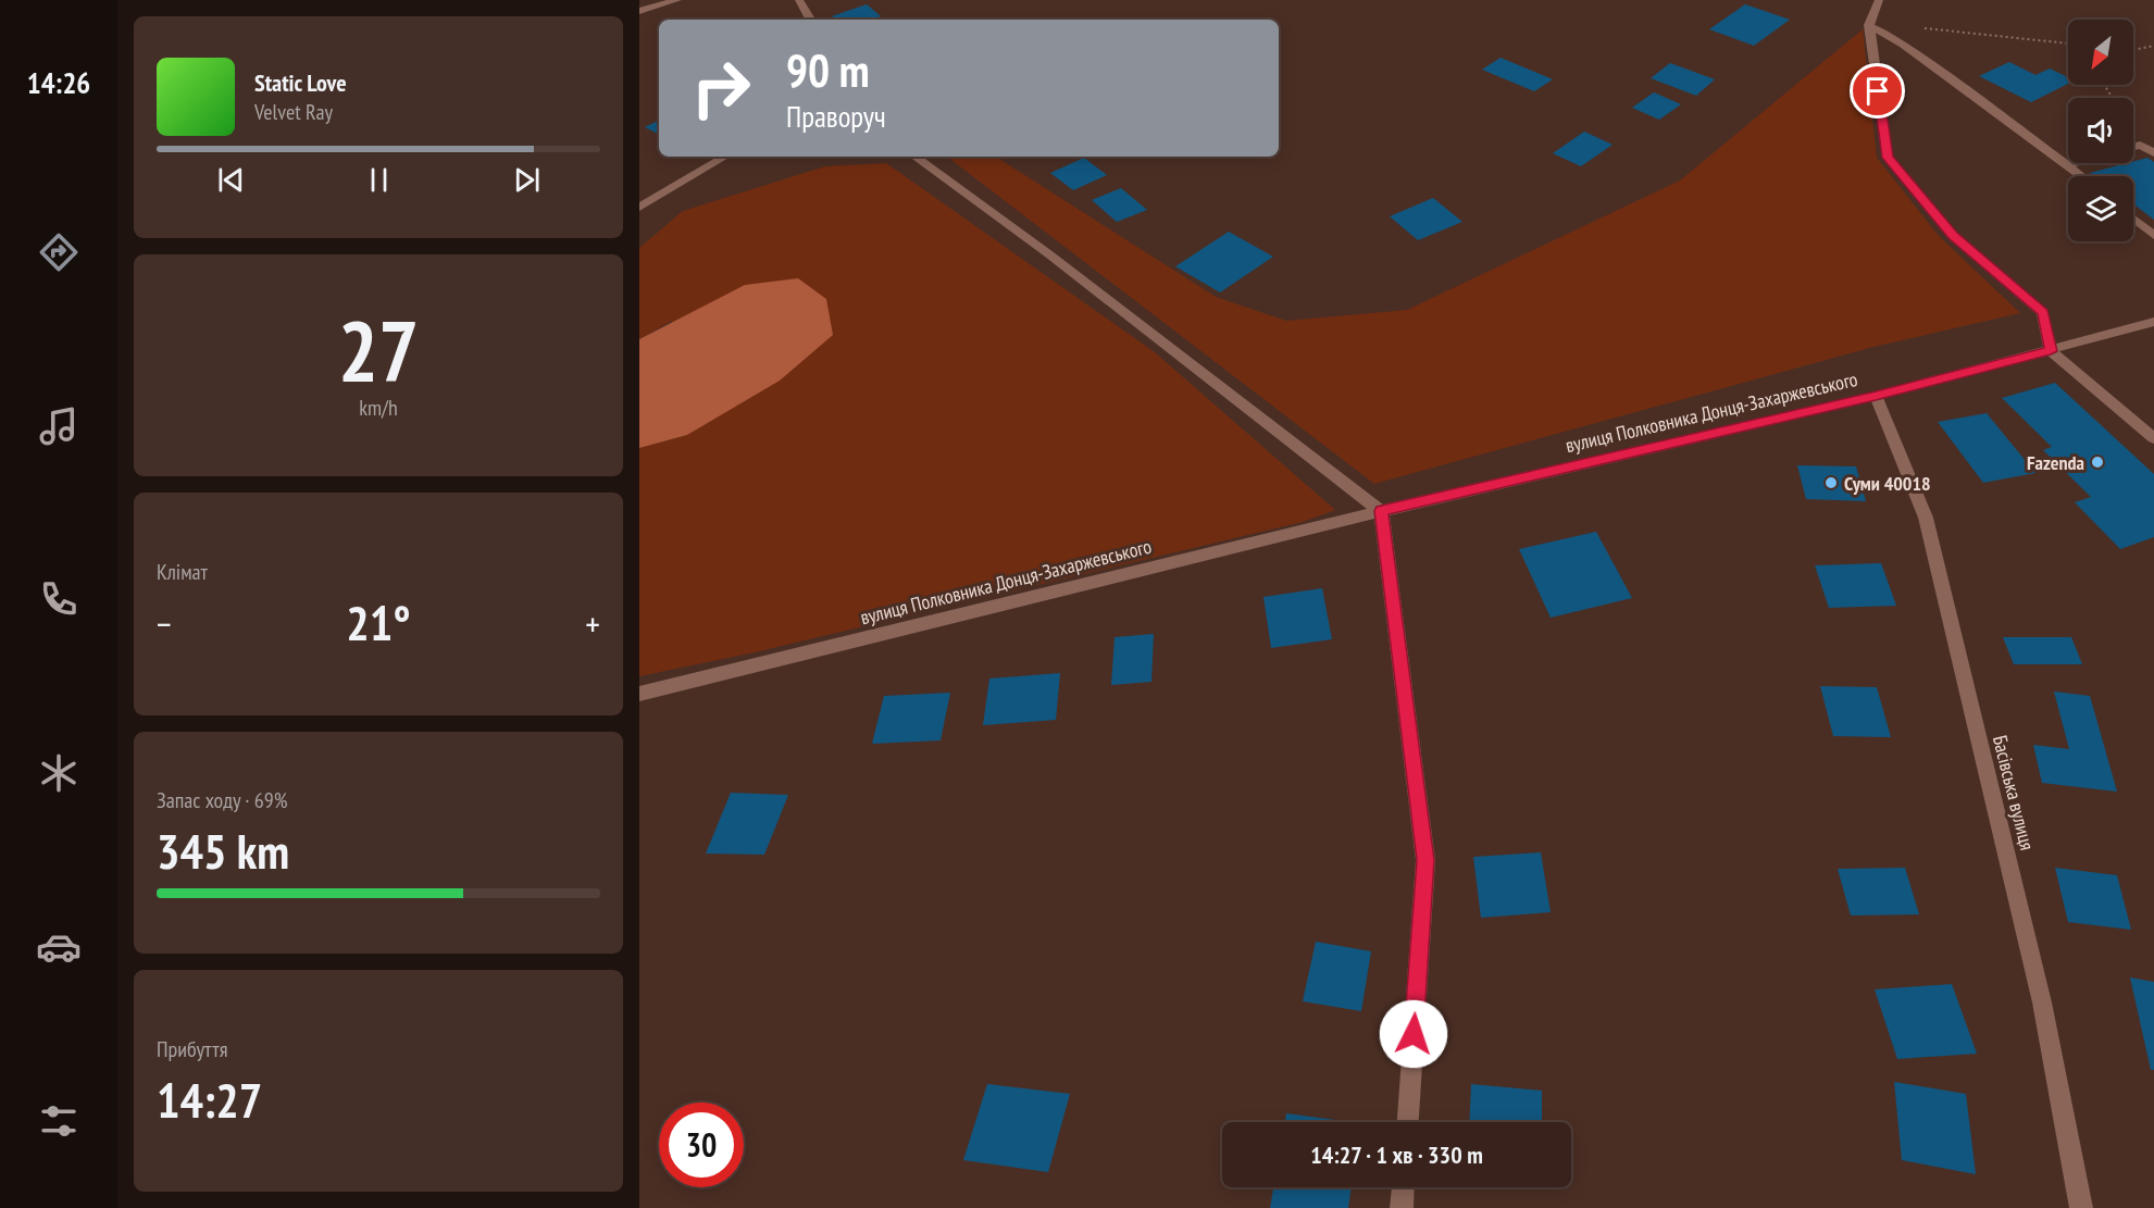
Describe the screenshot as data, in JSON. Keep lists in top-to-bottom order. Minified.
{"streets":{"street":["вулиця Полковника Донця-Захаржевського","Басівська вулиця"]},"crossings":[["вулиця Полковника Донця-Захаржевського","Басівська вулиця"]],"places":["Fazenda","Суми 40018"],"north":"bottom left","page":{"tabs":"14:26","turn":["90 m","Праворуч"],"song":["Static Love","Velvet Ray"],"tile":[["27","km/h"],"Клімат",["Запас ходу · 69%","345 km"],["Прибуття","14:27"]],"heat":["−","21°","+"],"limit":"30","trip":"14:27 · 1 хв · 330 m"}}
